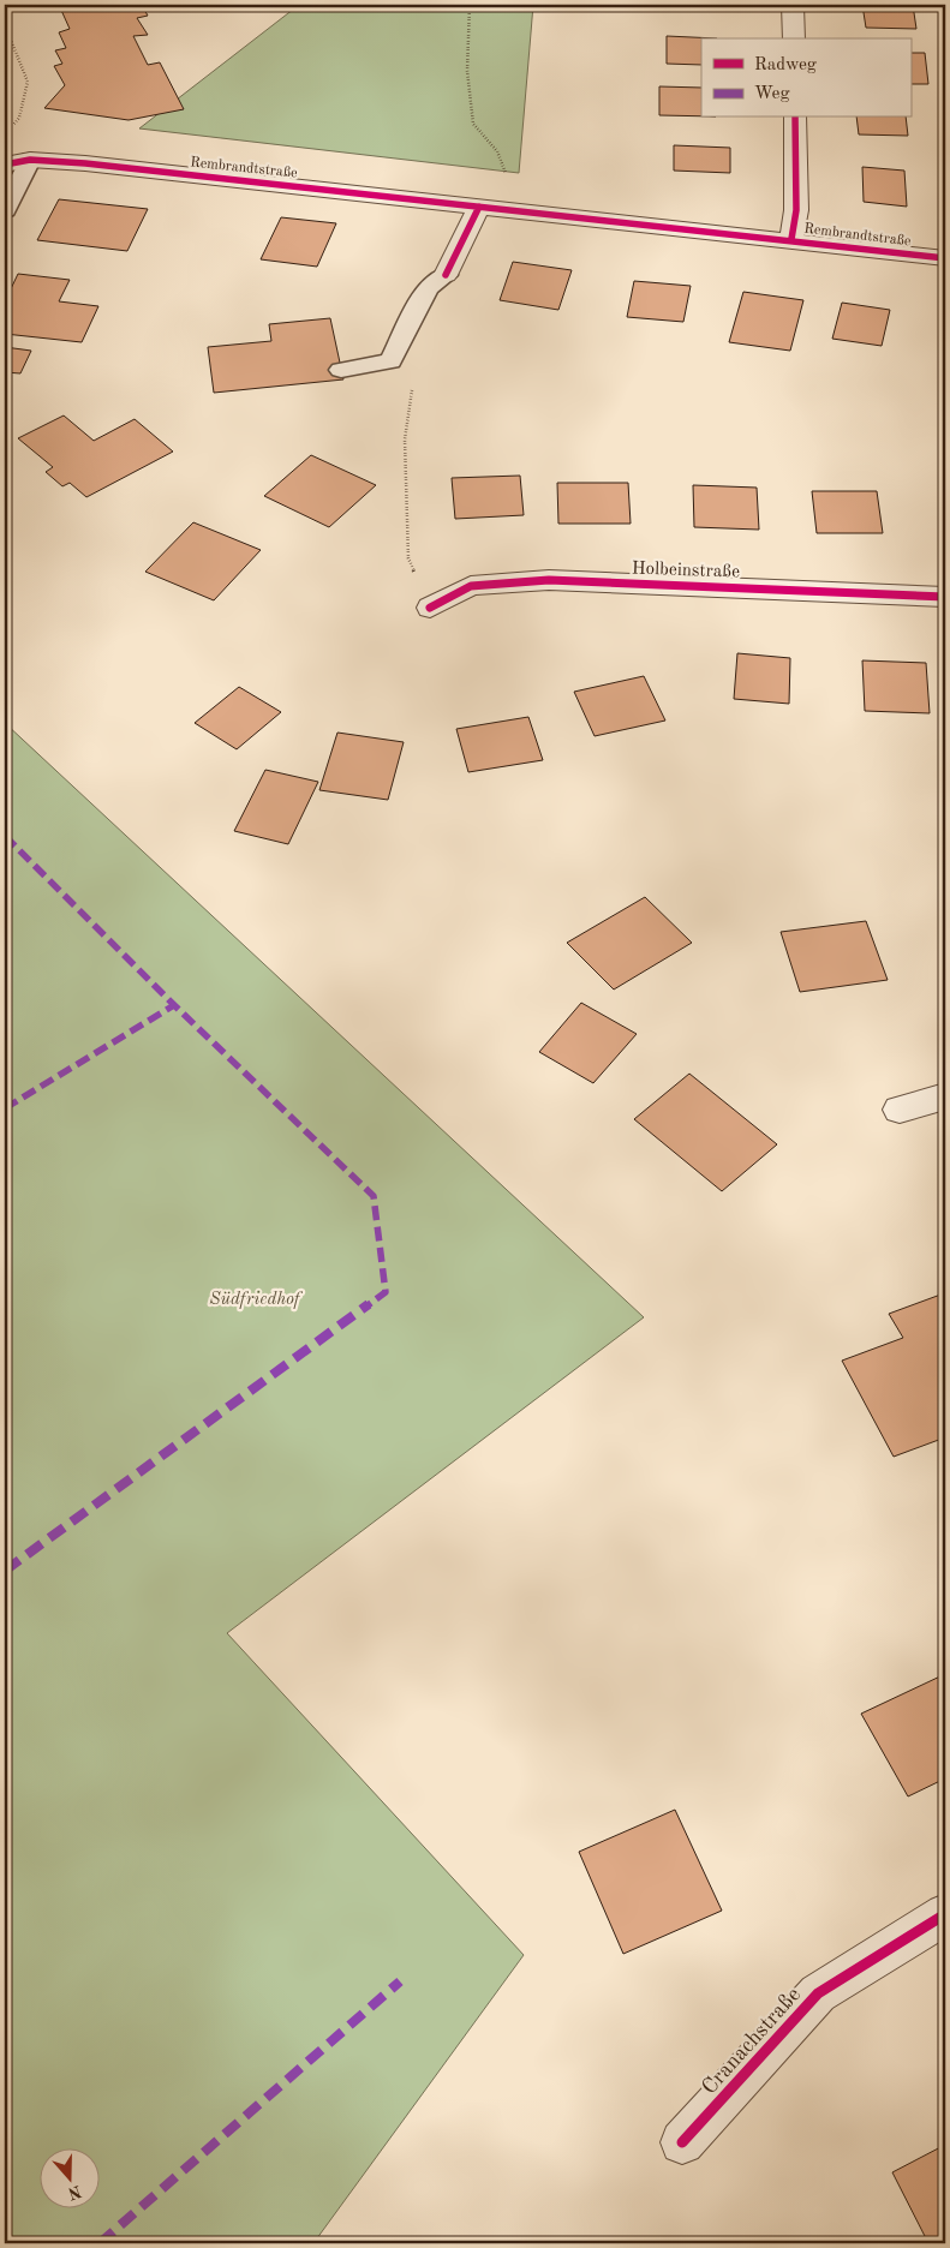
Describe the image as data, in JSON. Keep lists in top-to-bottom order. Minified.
{"streets":{"street":["Rembrandtstraße","Holbeinstraße","Cranachstraße"]},"parks":["Südfriedhof"],"legend":["Radweg","Weg"],"north":"bottom"}
